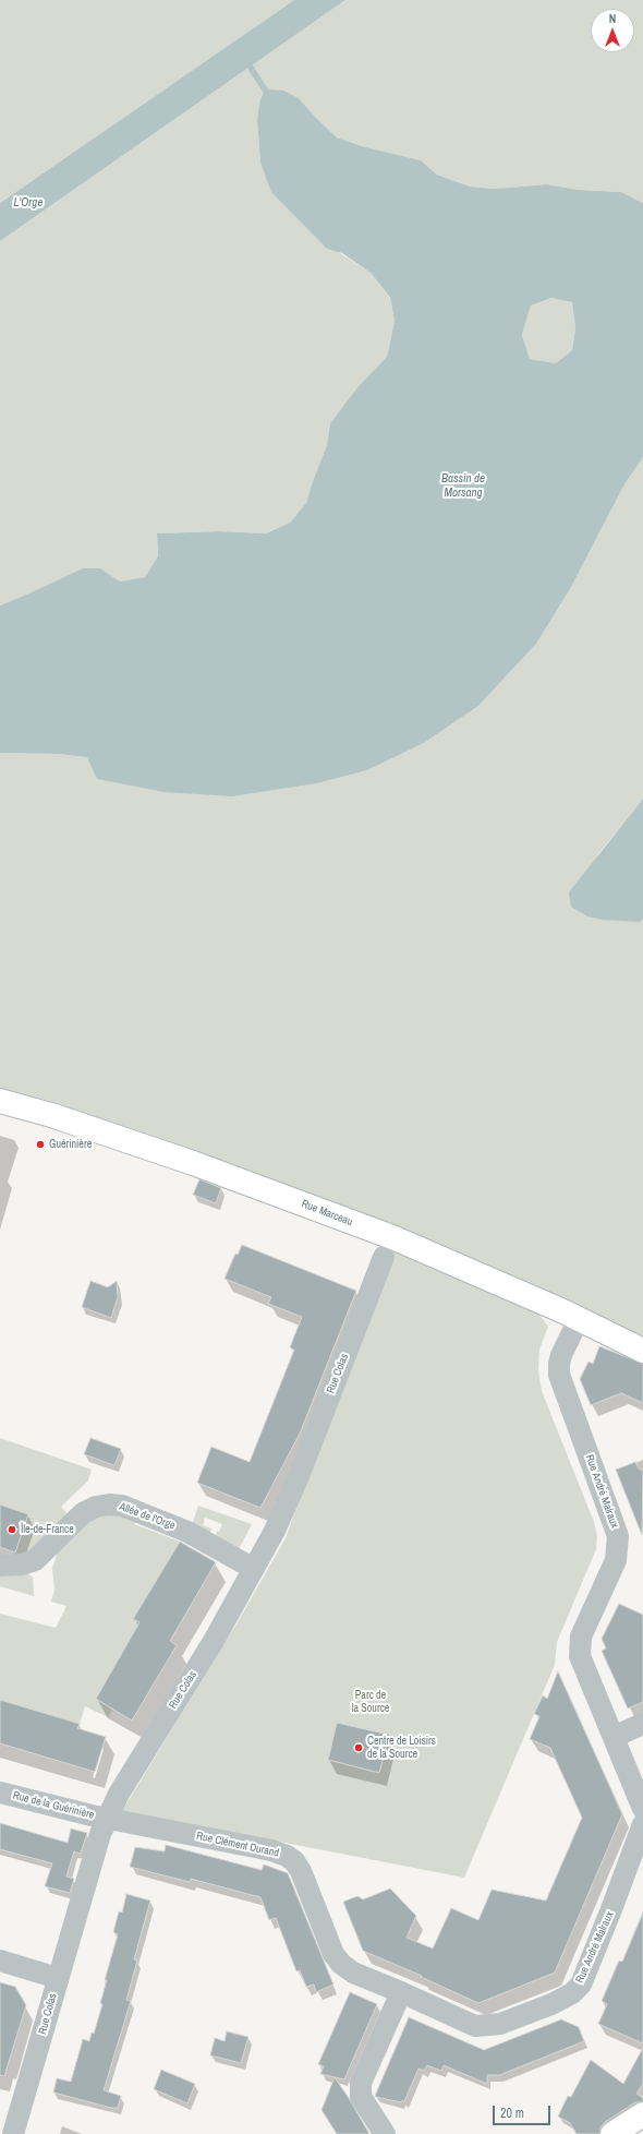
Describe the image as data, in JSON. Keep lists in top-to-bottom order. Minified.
{"streets":{"main road":["Rue Marceau"],"street":["Rue Colas","Rue André Malraux","Allée de l'Orge","Rue de la Guérinière","Rue Clément Durand"]},"crossings":[["Rue Marceau","Rue André Malraux"],["Rue Colas","Allée de l'Orge"],["Rue Colas","Rue de la Guérinière"],["Rue Colas","Rue Clément Durand"],["Rue André Malraux","Rue Clément Durand"],["Rue de la Guérinière","Rue Clément Durand"]],"water":["L'Orge","Bassin de Morsang"],"parks":["Parc de la Source"],"places":["Guérinière","Île-de-France","Centre de Loisirs de la Source"],"scale_bar":"20 m","north":"top"}
